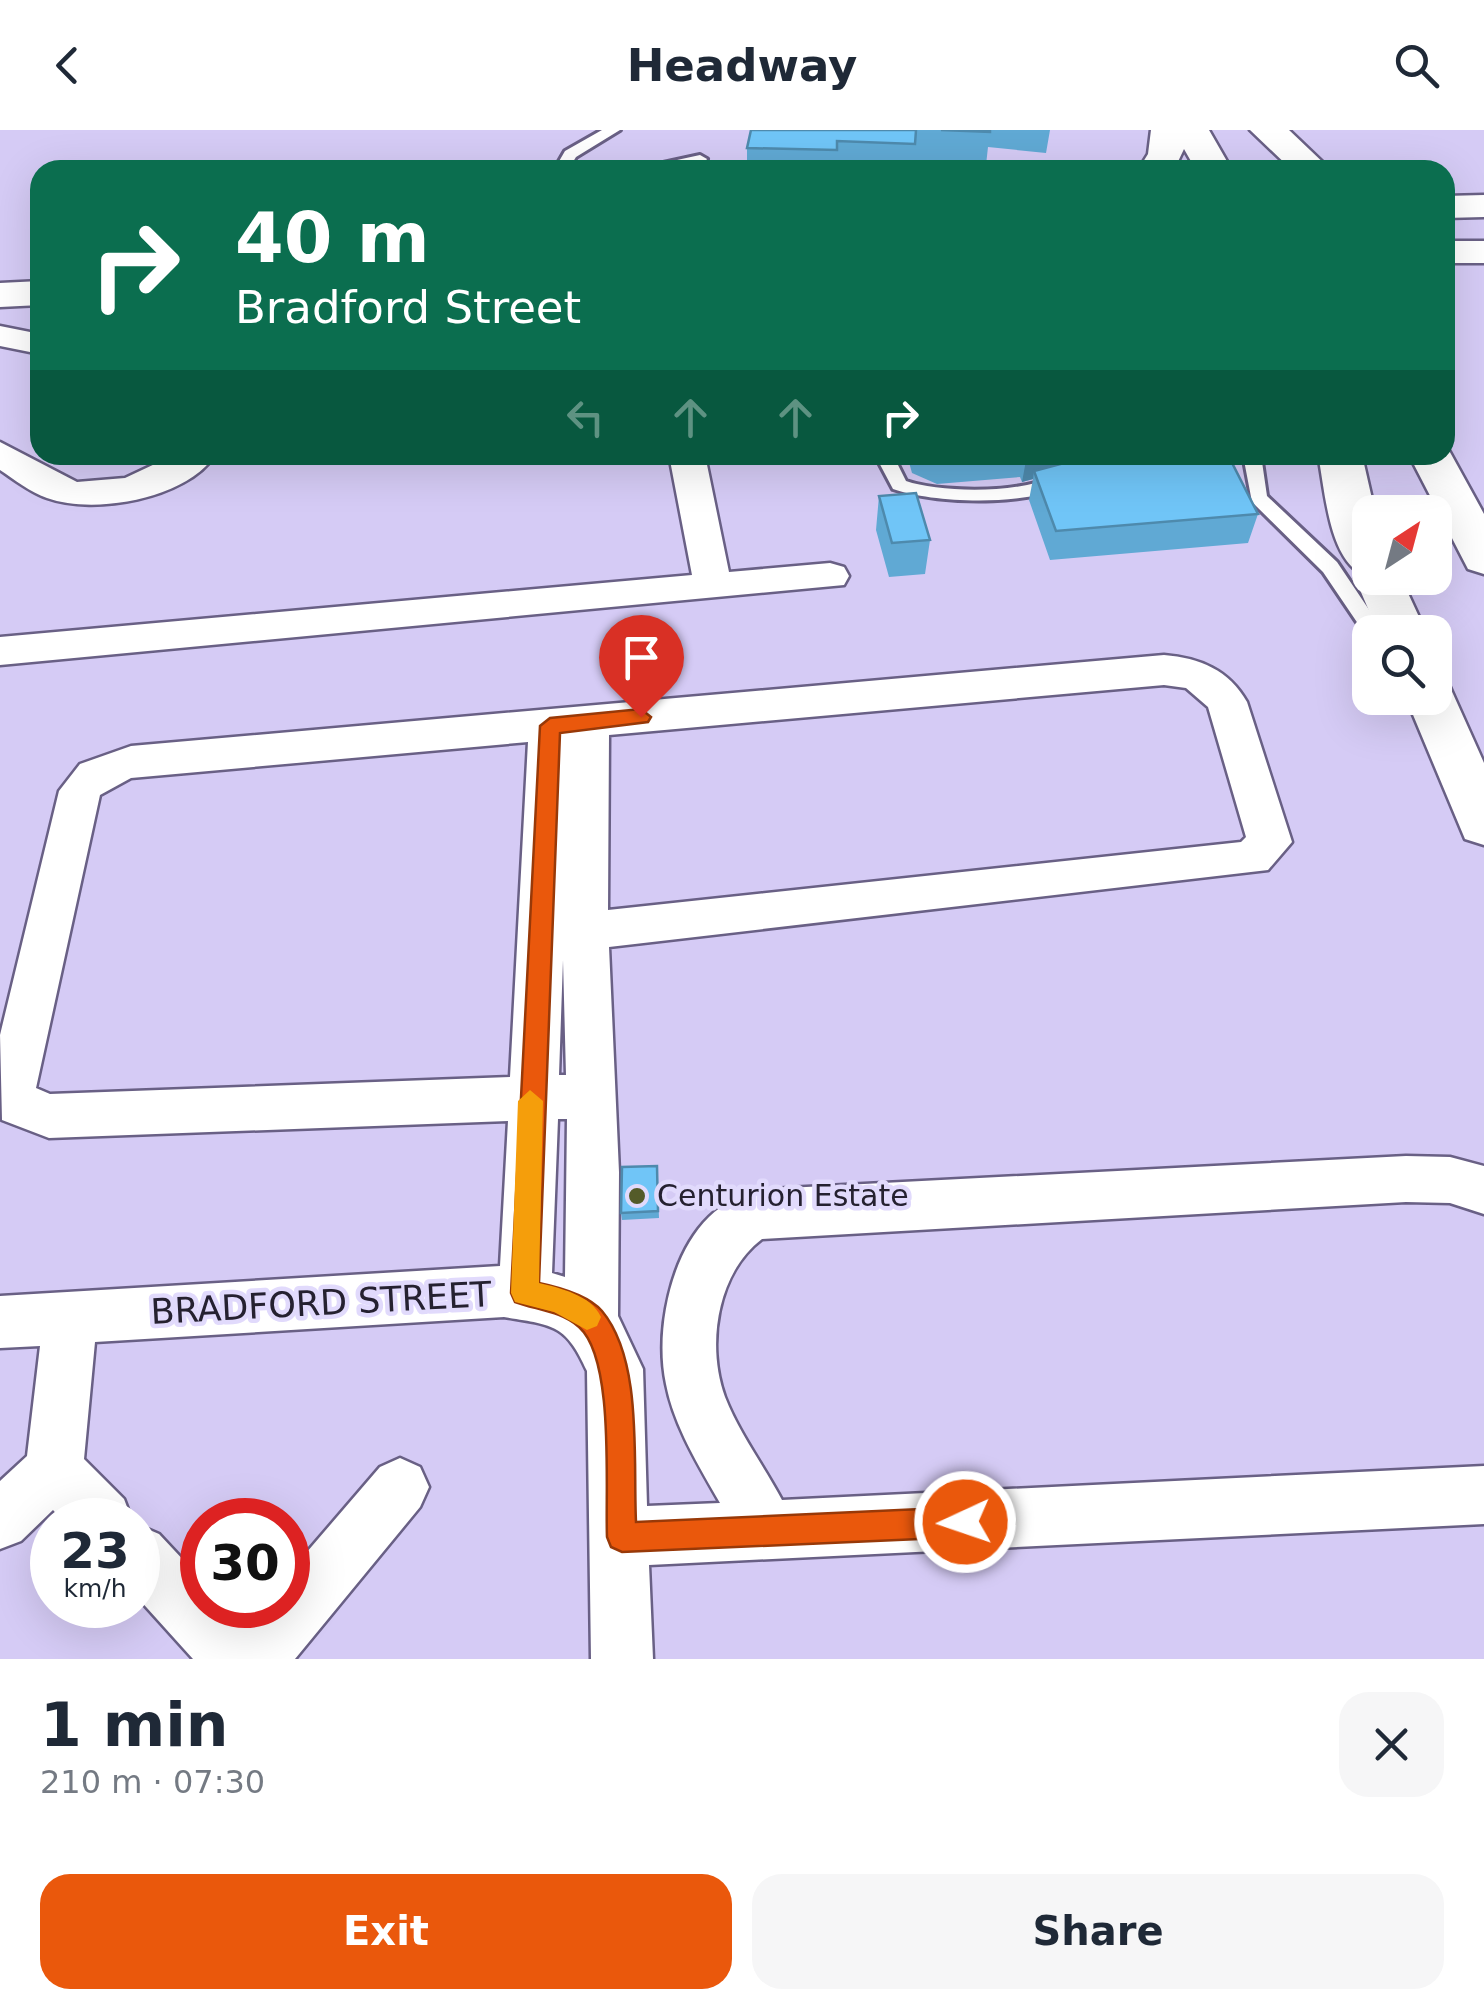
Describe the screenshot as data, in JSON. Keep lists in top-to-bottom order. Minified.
{"streets":{"street":["BRADFORD STREET"]},"places":["Centurion Estate"],"north":"top right","page":{"header":"Headway","turn":["40 m","Bradford Street"],"speed":"23 km/h","limit":"30","heading":["1 min","210 m · 07:30"],"buttons":["Exit","Share"]}}
